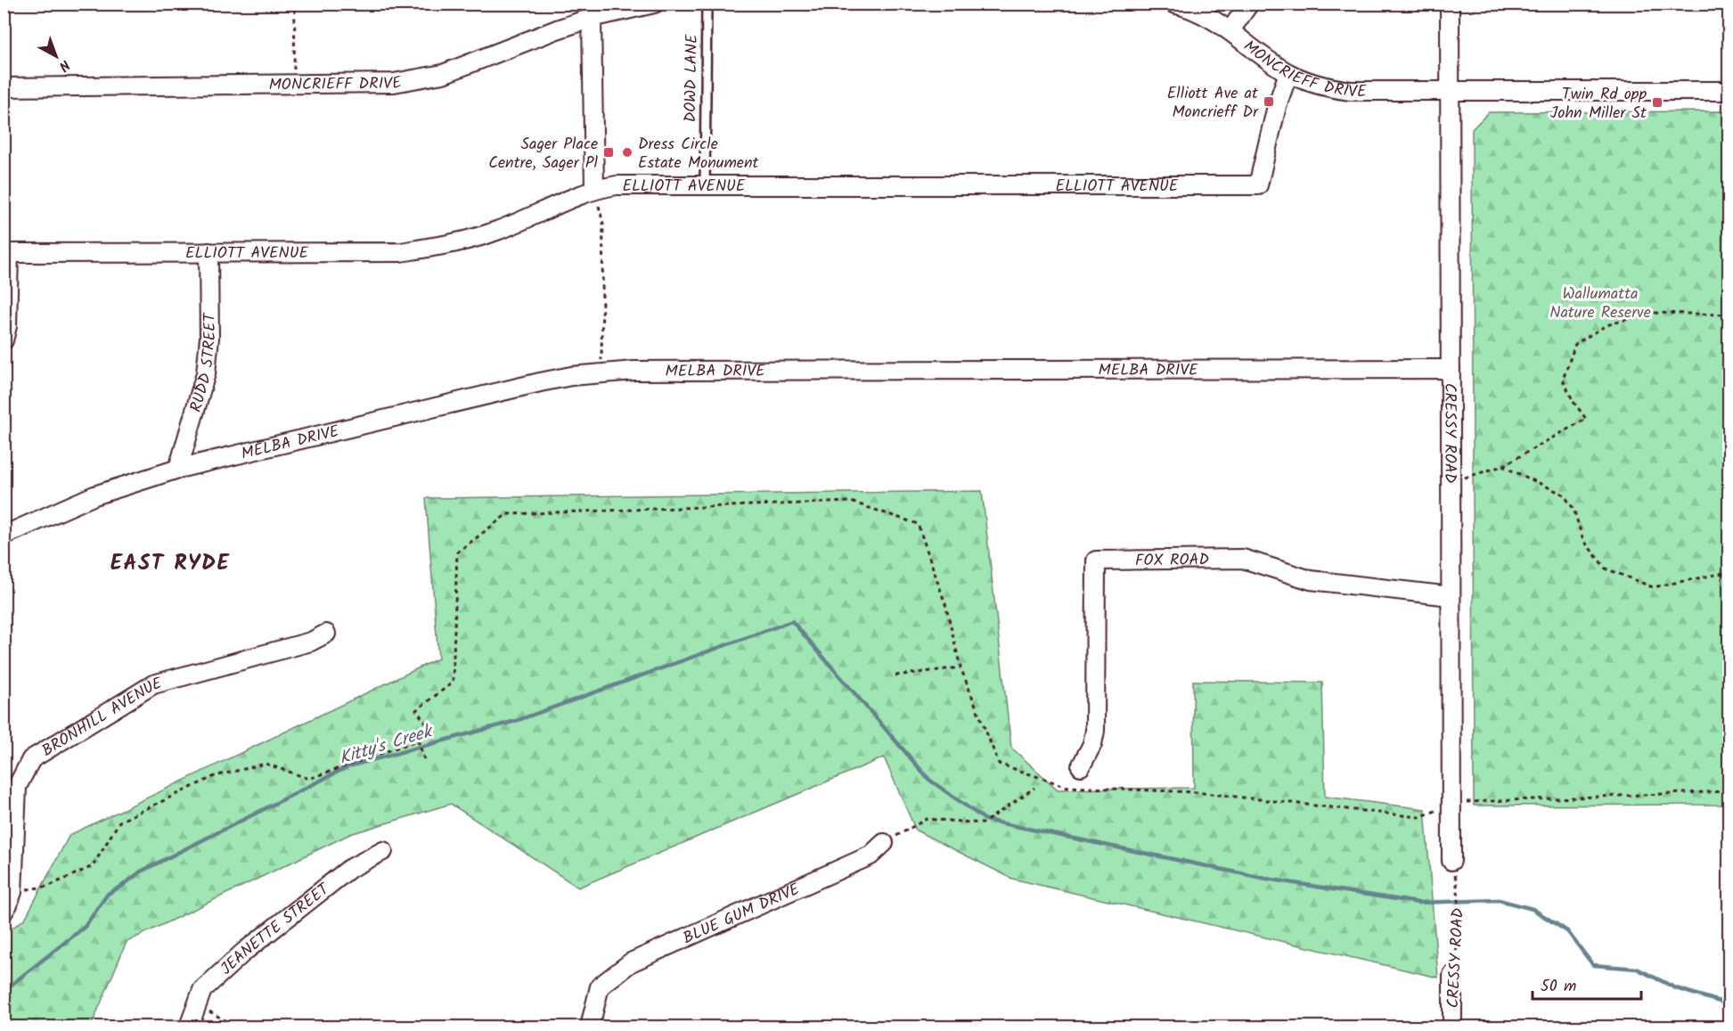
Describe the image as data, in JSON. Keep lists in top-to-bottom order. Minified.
{"streets":{"street":["MONCRIEFF DRIVE","ELLIOTT AVENUE","RUDD STREET","MELBA DRIVE","CRESSY ROAD","FOX ROAD","BRONHILL AVENUE","BLUE GUM DRIVE","JEANETTE STREET"],"lane":["DOWD LANE"]},"crossings":[["MONCRIEFF DRIVE","ELLIOTT AVENUE"],["MONCRIEFF DRIVE","CRESSY ROAD"],["DOWD LANE","ELLIOTT AVENUE"],["ELLIOTT AVENUE","RUDD STREET"],["RUDD STREET","MELBA DRIVE"],["MELBA DRIVE","CRESSY ROAD"],["CRESSY ROAD","FOX ROAD"]],"districts":["EAST RYDE"],"water":["Kitty's Creek"],"parks":["Wallumatta Nature Reserve"],"places":{"transit":["Elliott Ave at Moncrieff Dr","Twin Rd opp John Miller St","Sager Place Centre, Sager Pl"],"other":["Dress Circle Estate Monument"]},"scale_bar":"50 m","north":"bottom right"}
